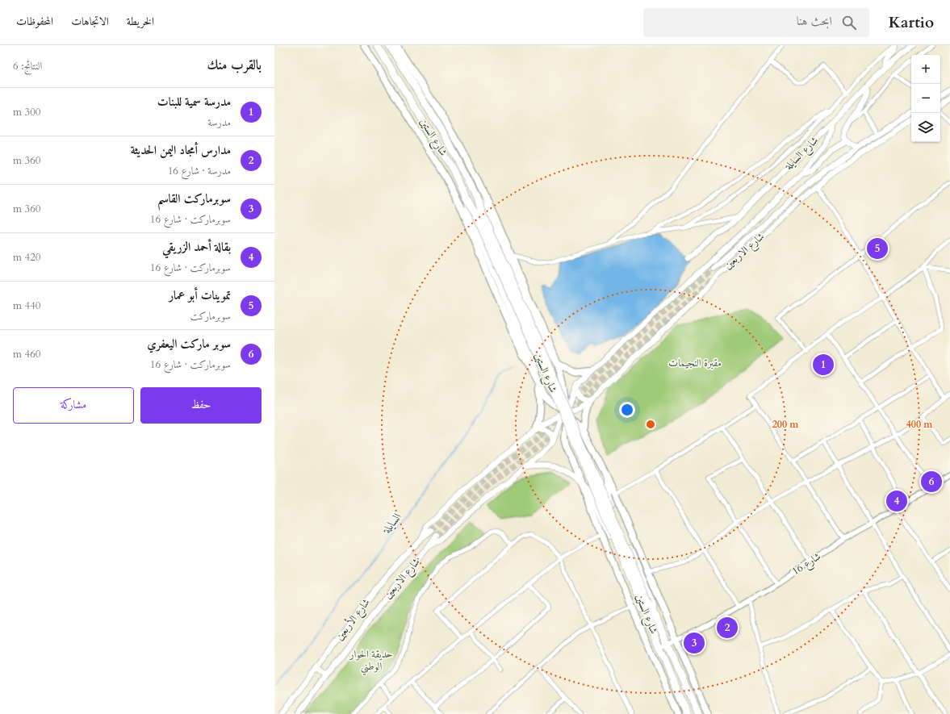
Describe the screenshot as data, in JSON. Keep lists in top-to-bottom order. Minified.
{"streets":{"highway":["شارع الستين"],"main road":["شارع السايلة","شارع الاربعين","شارع الأربعين"],"street":["شارع 16"]},"crossings":[["شارع الستين","شارع الاربعين"],["شارع الستين","شارع 16"],["شارع الاربعين","شارع الأربعين"]],"water":["السايلة"],"parks":["مقبرة النجيمات","حديقة الحوار الوطني"],"page":{"header":"Kartio","search":"ابحث هنا","nav":["الخريطة","الاتجاهات","المحفوظات"],"heading":["بالقرب منك","النتائج: 6"],"map_buttons":["+","−"],"list":[{"mark":"1","name":"مدرسة سمية للبنات","note":"مدرسة","value":"300 m"},{"mark":"2","name":"مدارس أمجاد اليمن الحديثة","note":"مدرسة · شارع 16","value":"360 m"},{"mark":"3","name":"سوبرمارکت القاسم","note":"سوبرماركت · شارع 16","value":"360 m"},{"mark":"4","name":"بقالة أحمد الزريقي","note":"سوبرماركت · شارع 16","value":"420 m"},{"mark":"5","name":"تموينات أبو عمار","note":"سوبرماركت","value":"440 m"},{"mark":"6","name":"سوبر ماركت اليعفري","note":"سوبرماركت · شارع 16","value":"460 m"}],"pins":["5","1","6","4","2","3"],"buttons":["حفظ","مشاركة"]},"rings":["200 m","400 m"]}
